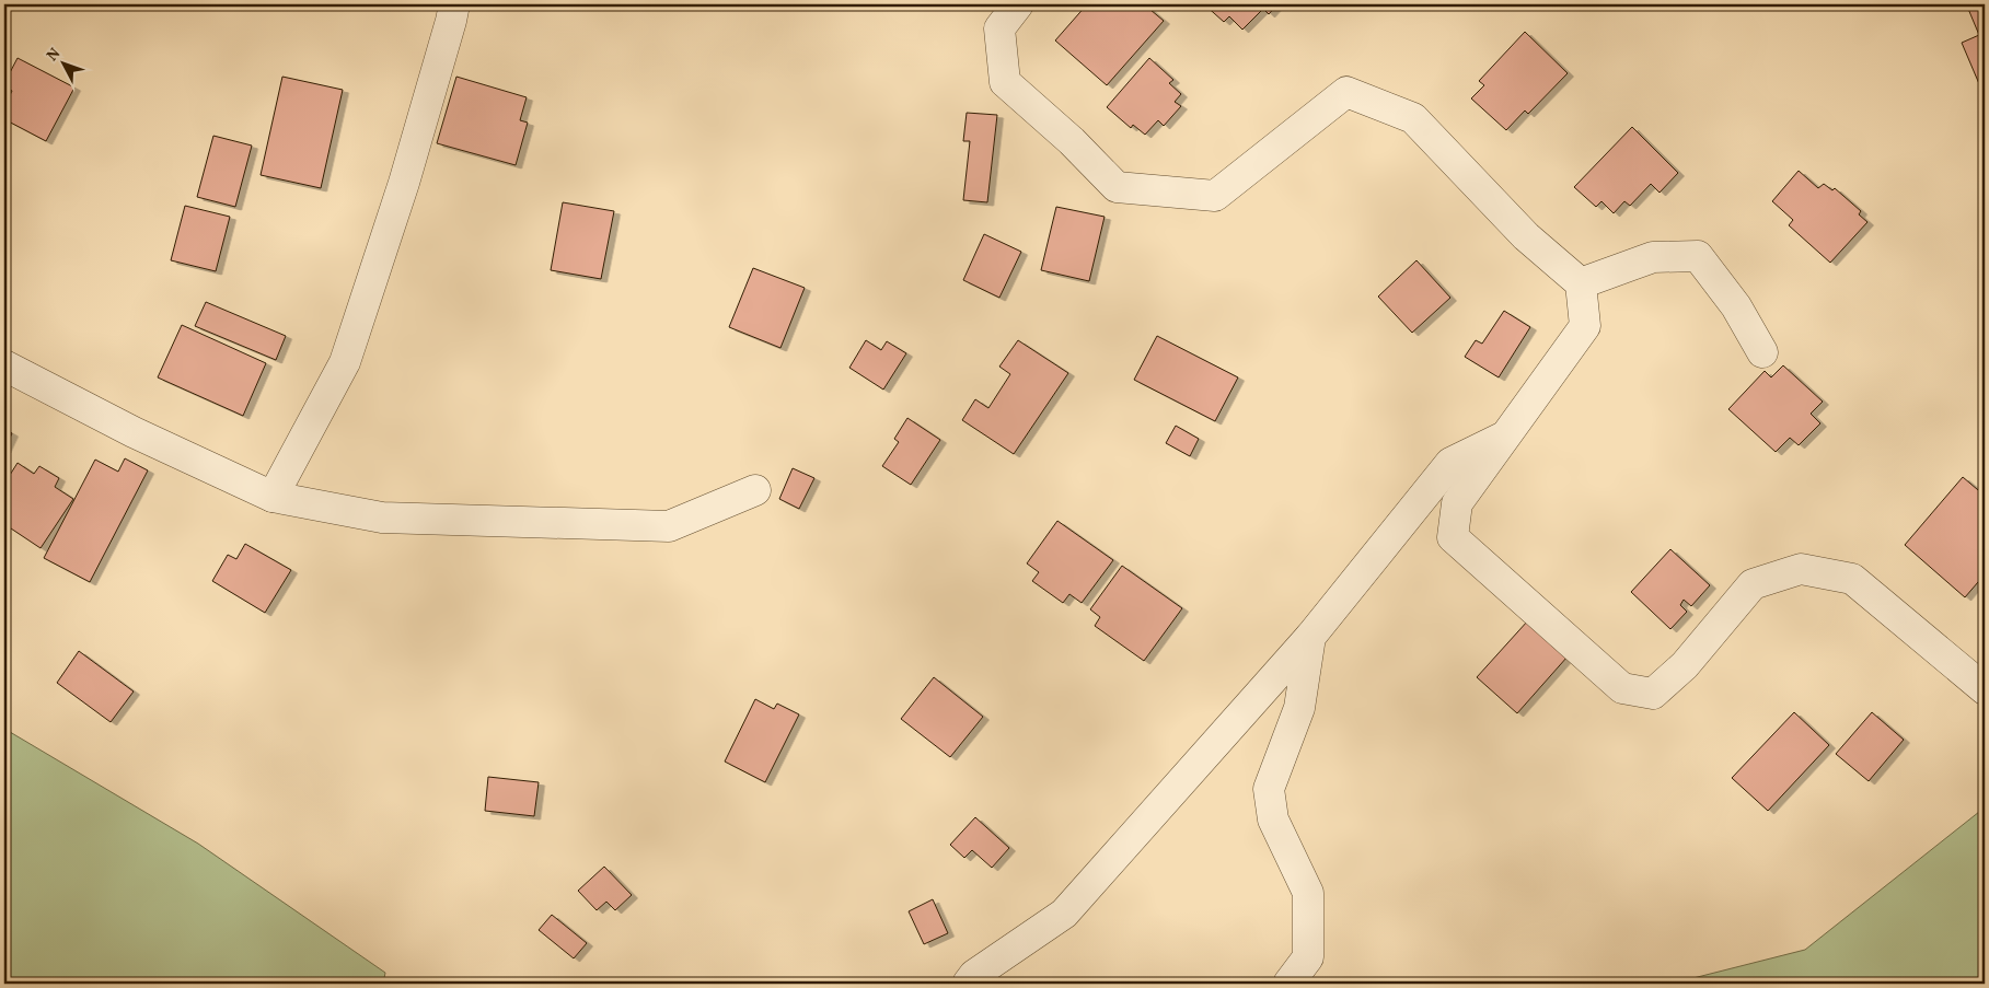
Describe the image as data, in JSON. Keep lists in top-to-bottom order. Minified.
{"north":"top left"}
